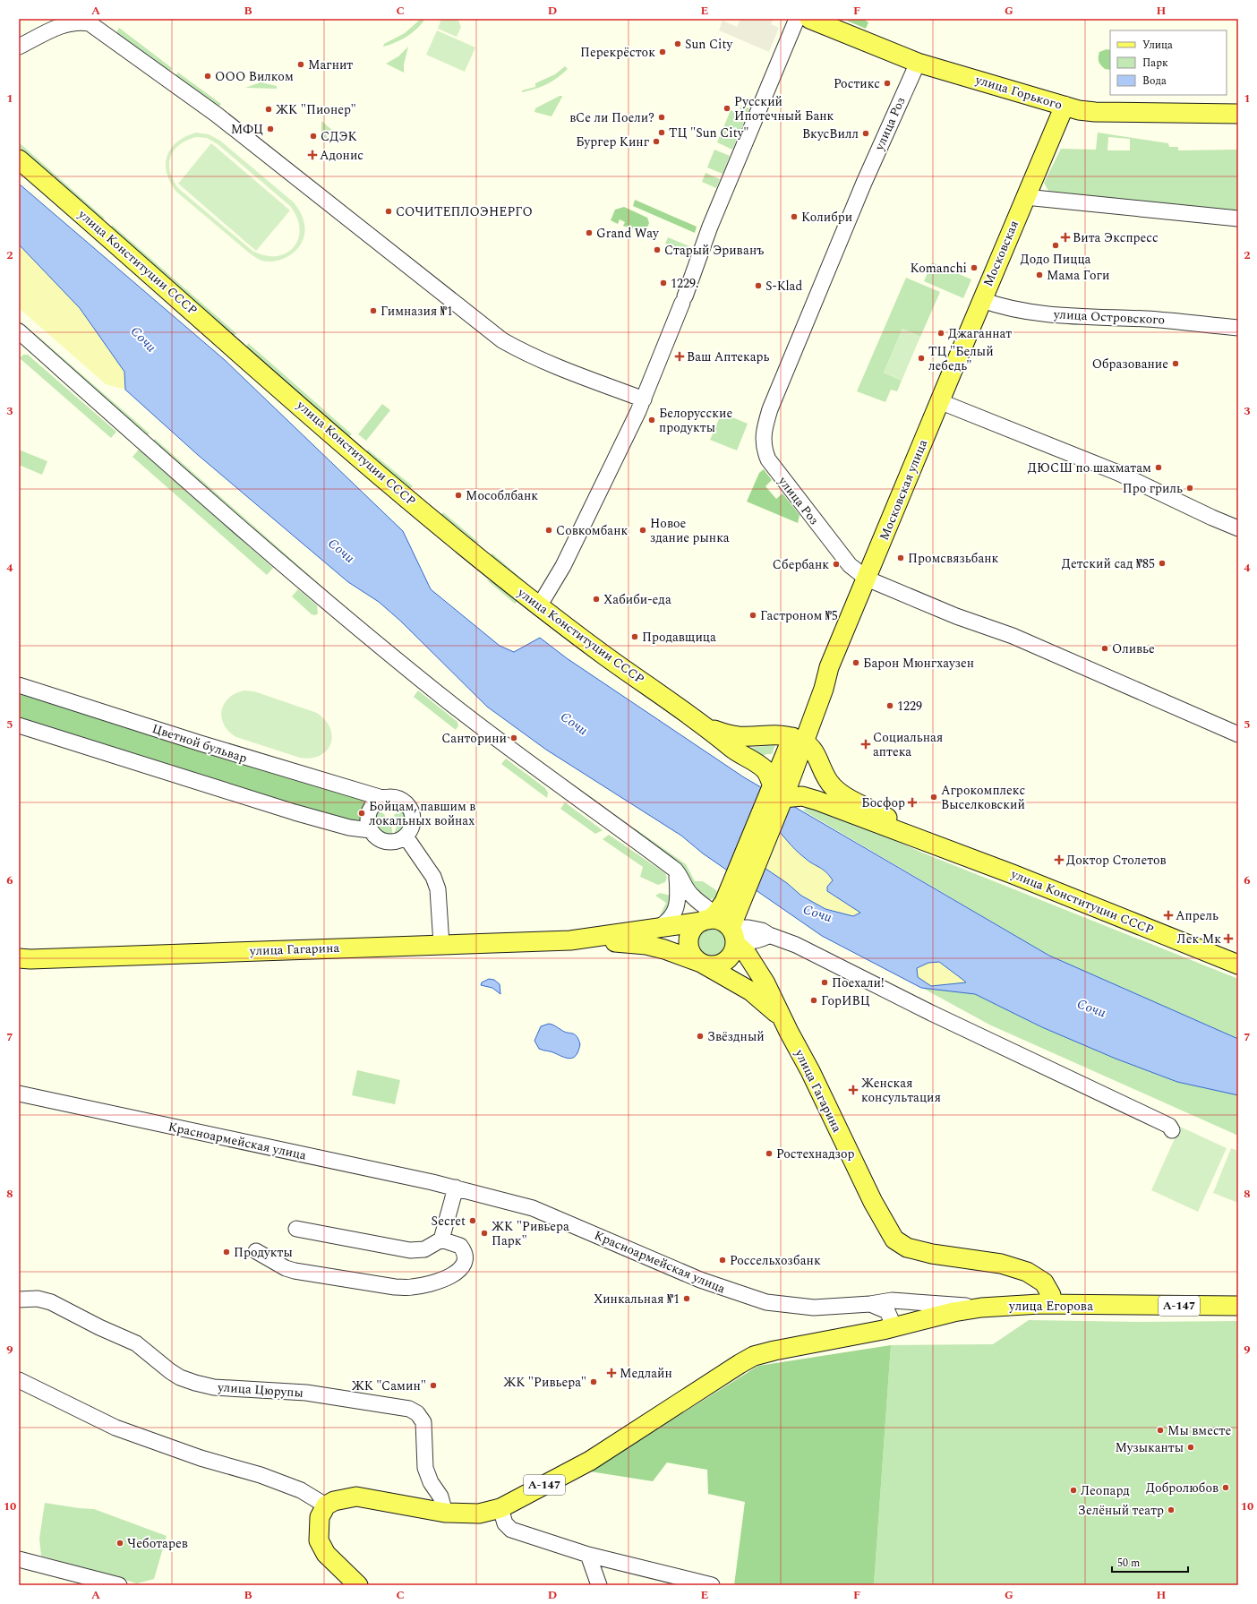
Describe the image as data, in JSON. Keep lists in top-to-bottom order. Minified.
{"streets":{"main road":["улица Горького","Московская","улица Конституции СССР","Московская улица","улица Гагарина","улица Егорова","А-147"],"street":["улица Роз","улица Островского","Цветной бульвар","Красноармейская улица","улица Цюрупы"]},"crossings":[["улица Горького","улица Роз"],["улица Горького","Московская"],["улица Роз","Московская улица"],["Московская","улица Островского"],["Московская","Московская улица"],["Московская улица","улица Гагарина"],["улица Гагарина","улица Егорова"],["Красноармейская улица","А-147"],["улица Егорова","А-147"],["А-147","улица Цюрупы"]],"water":["Сочи"],"places":{"other":["Sun City","Перекрёсток","Магнит","ООО Вилком","Ростикс","Русский Ипотечный Банк","ЖК \"Пионер\"","вСе ли Поели?","МФЦ","ТЦ \"Sun City\"","ВкусВилл","СДЭК","Бургер Кинг","СОЧИТЕПЛОЭНЕРГО","Колибри","Grand Way","Додо Пицца","Старый Эриванъ","Komanchi","Мама Гоги","1229.","S-Klad","Гимназия №1","Джаганнат","ТЦ \"Белый лебедь\"","Образование","Белорусские продукты","ДЮСШ по шахматам","Про гриль","Мособлбанк","Совкомбанк","Новое здание рынка","Промсвязьбанк","Детский сад №85","Сбербанк","Хабиби-еда","Гастроном №5","Продавщица","Оливье","Барон Мюнгхаузен","1229","Санторини","Агрокомплекс Выселковский","Бойцам, павшим в локальных войнах","Поехали!","ГорИВЦ","Звёздный","Ростехнадзор","Secret","ЖК \"Ривьера Парк\"","Продукты","Россельхозбанк","Хинкальная №1","ЖК \"Ривьера\"","ЖК \"Самин\"","Мы вместе","Музыканты","Добролюбов","Леопард","Зелёный театр","Чеботарев"],"health":["Адонис","Вита Экспресс","Ваш Аптекарь","Социальная аптека","Босфор","Доктор Столетов","Апрель","Лек Мк","Женская консультация","Медлайн"]},"legend":["Улица","Парк","Вода"],"scale_bar":"50 m","grid":{"columns":["A","B","C","D","E","F","G","H"],"rows":["1","2","3","4","5","6","7","8","9","10"]}}
